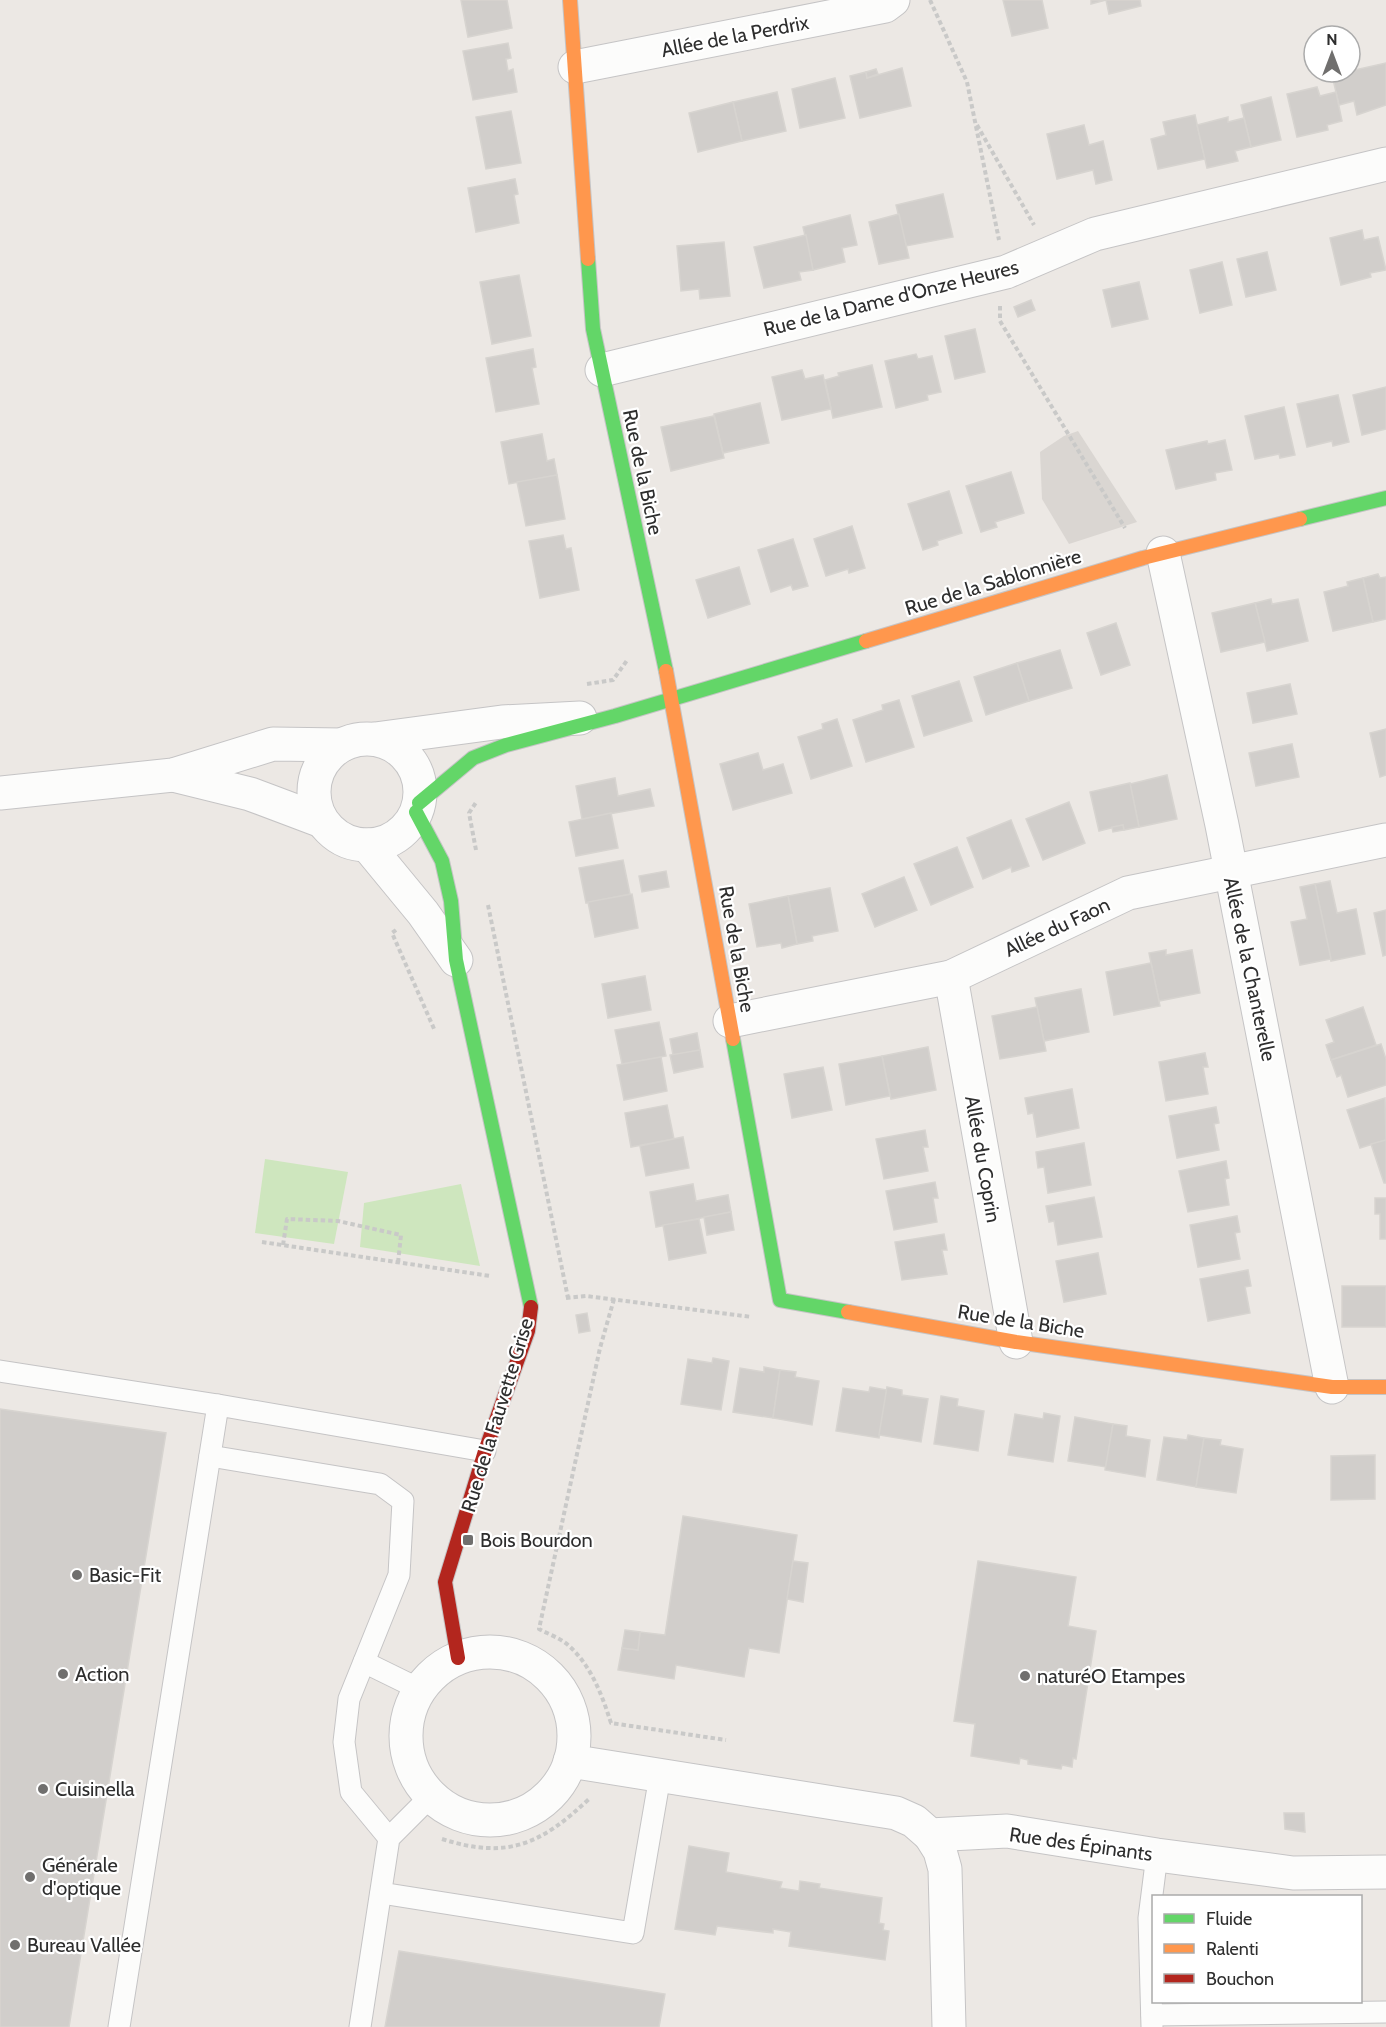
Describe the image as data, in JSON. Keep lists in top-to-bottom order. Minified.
{"streets":{"street":["Allée de la Perdrix","Rue de la Dame d'Onze Heures","Rue de la Biche","Rue de la Sablonnière","Allée du Faon","Allée de la Chanterelle","Allée du Coprin","Rue de la Fauvette Grise","Rue des Épinants"]},"crossings":[["Allée de la Perdrix","Rue de la Biche"],["Rue de la Dame d'Onze Heures","Rue de la Biche"],["Rue de la Biche","Rue de la Sablonnière"],["Rue de la Biche","Allée du Faon"],["Rue de la Biche","Allée de la Chanterelle"],["Rue de la Biche","Allée du Coprin"],["Rue de la Sablonnière","Allée de la Chanterelle"],["Allée du Faon","Allée de la Chanterelle"],["Allée du Faon","Allée du Coprin"]],"places":{"transit":["Bois Bourdon"],"other":["Basic-Fit","Action","naturéO Etampes","Cuisinella","Générale d'optique","Bureau Vallée"]},"legend":["Fluide","Ralenti","Bouchon"],"north":"top"}
